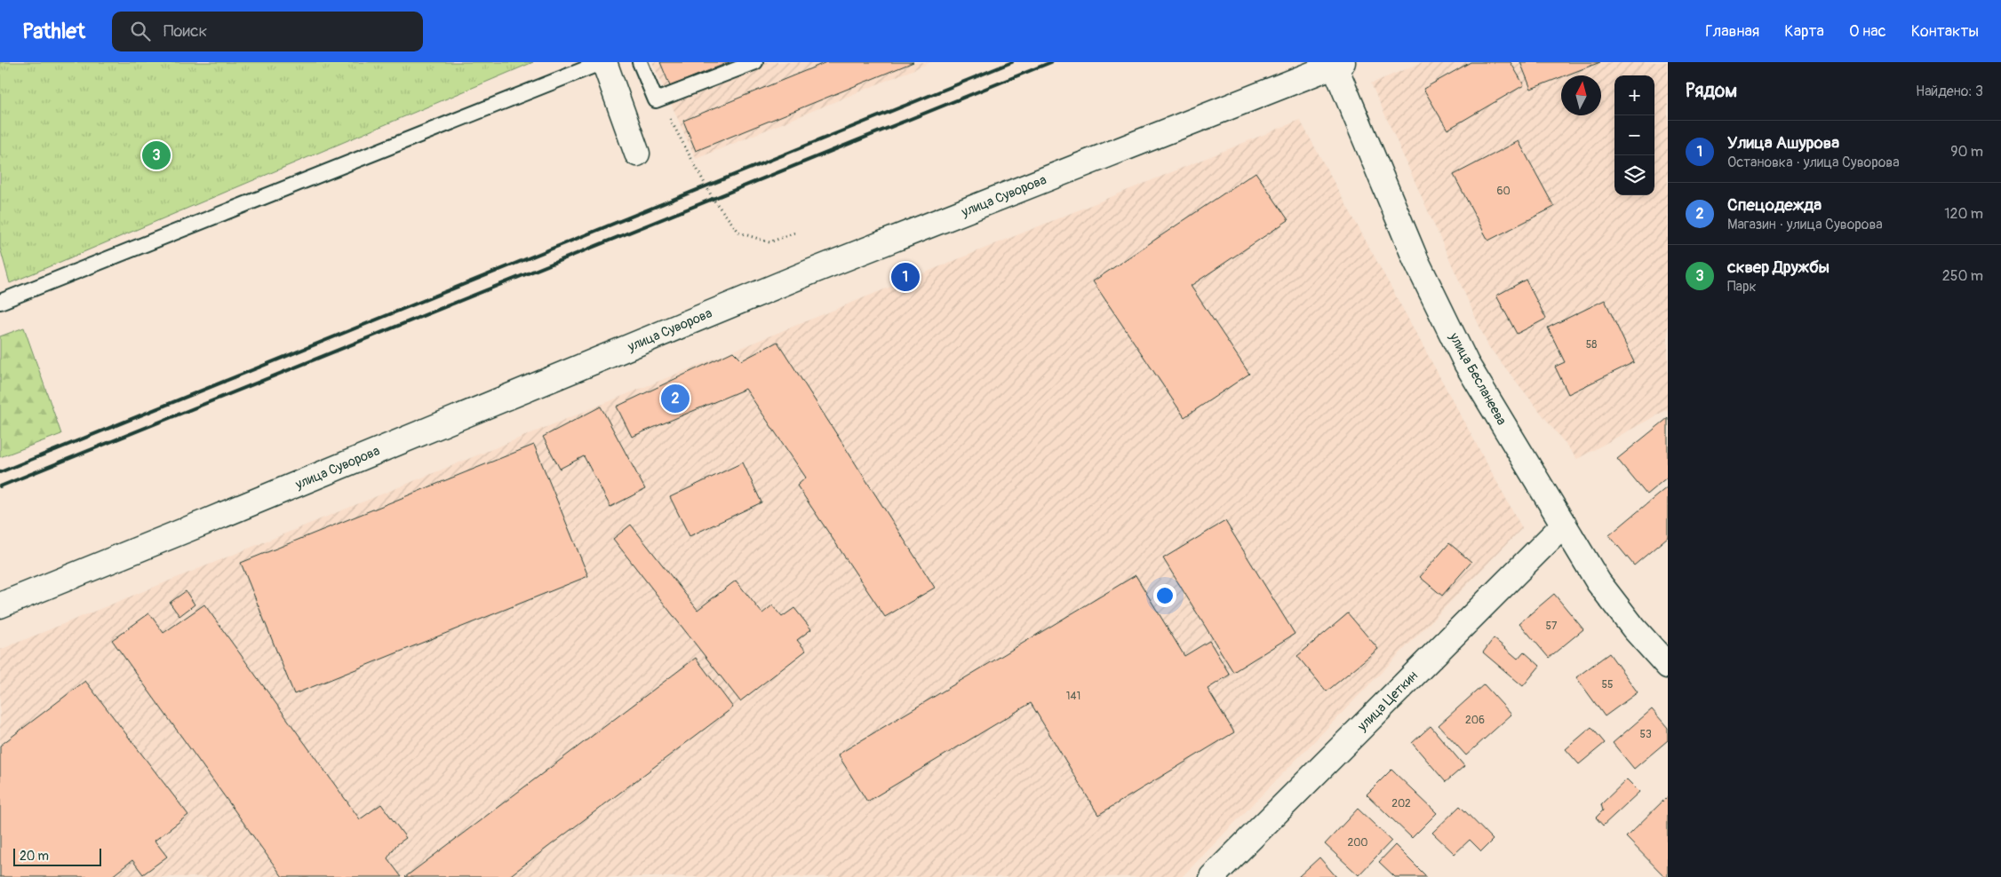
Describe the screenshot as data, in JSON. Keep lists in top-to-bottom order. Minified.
{"streets":{"main road":["улица Суворова","улица Бесланеева","улица Цеткин"]},"crossings":[["улица Суворова","улица Бесланеева"],["улица Бесланеева","улица Цеткин"]],"house_numbers":["60","58","57","55","141","206","53","202","200"],"scale_bar":"20 m","north":"top","page":{"header":"Pathlet","search":"Поиск","nav":["Главная","Карта","О нас","Контакты"],"heading":["Рядом","Найдено: 3"],"map_buttons":["+","−"],"list":[{"mark":"1","name":"Улица Ашурова","note":"Остановка · улица Суворова","value":"90 m"},{"mark":"2","name":"Спецодежда","note":"Магазин · улица Суворова","value":"120 m"},{"mark":"3","name":"сквер Дружбы","note":"Парк","value":"250 m"}],"pins":["3","1","2"],"scale":"20 m"}}
